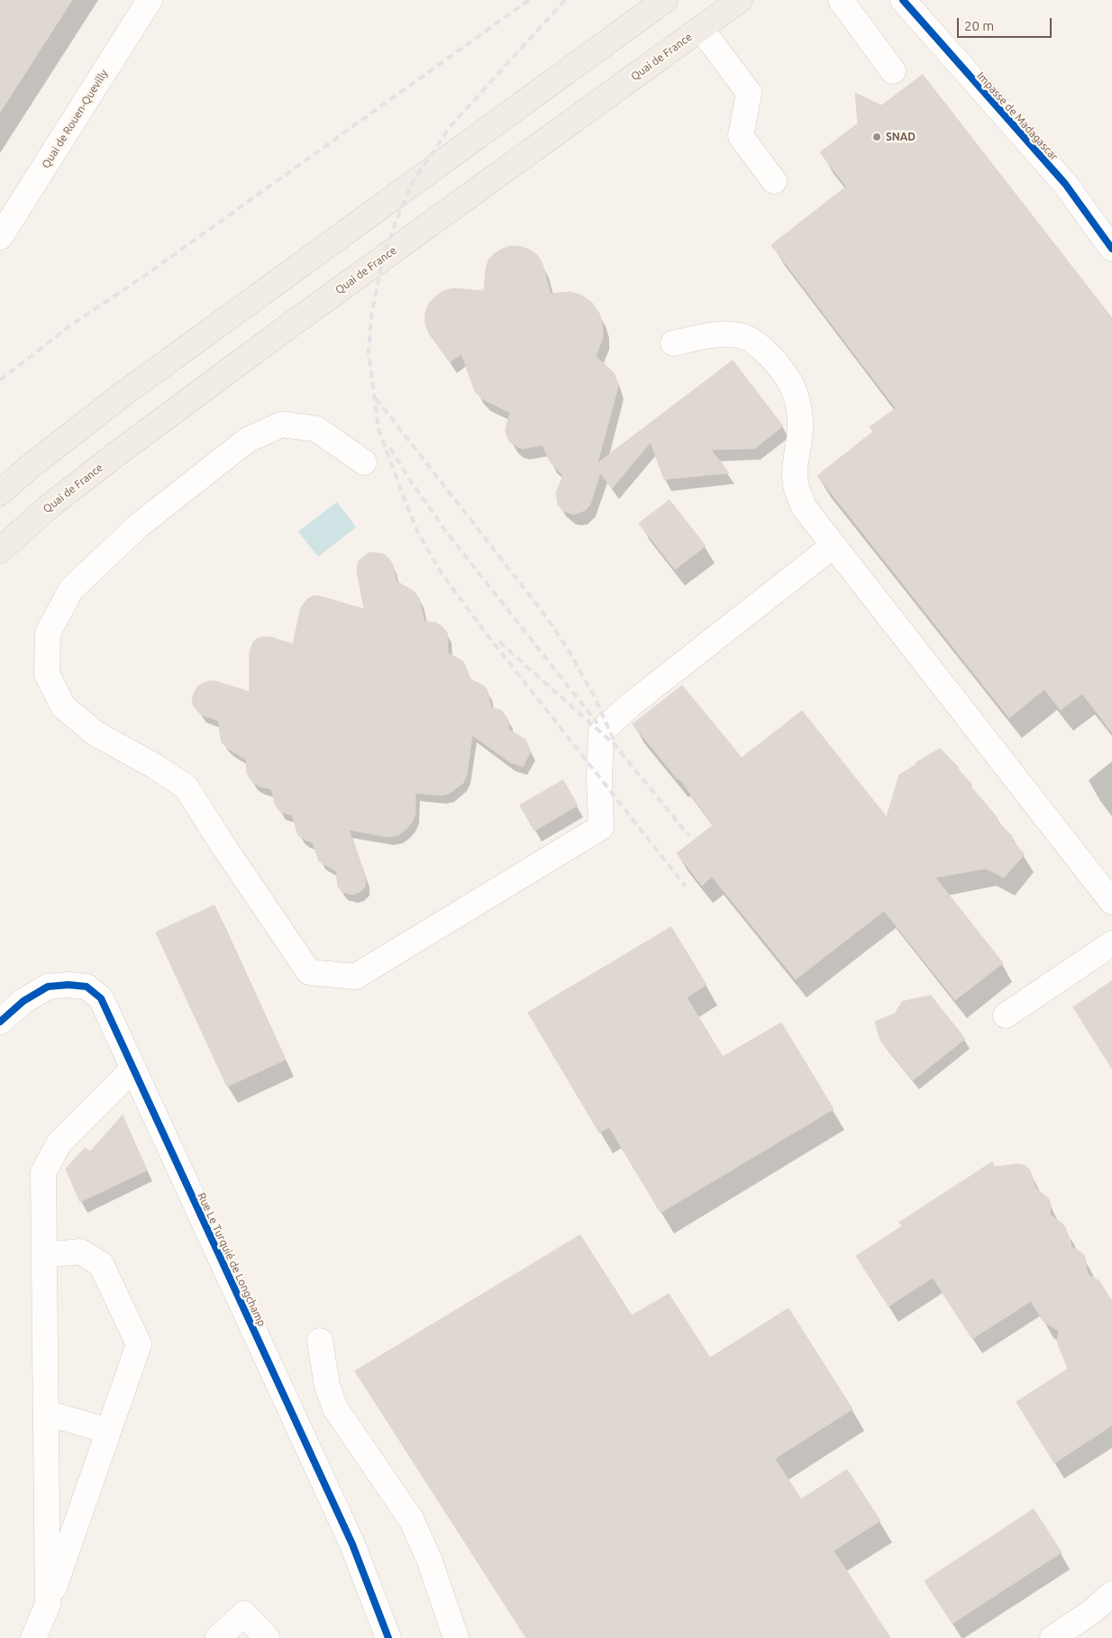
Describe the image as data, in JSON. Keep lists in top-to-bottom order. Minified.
{"streets":{"main road":["Quai de France"],"street":["Impasse de Madagascar","Quai de Rouen-Quevilly","Rue Le Turquié de Longchamp"]},"places":["SNAD"],"scale_bar":"20 m"}
